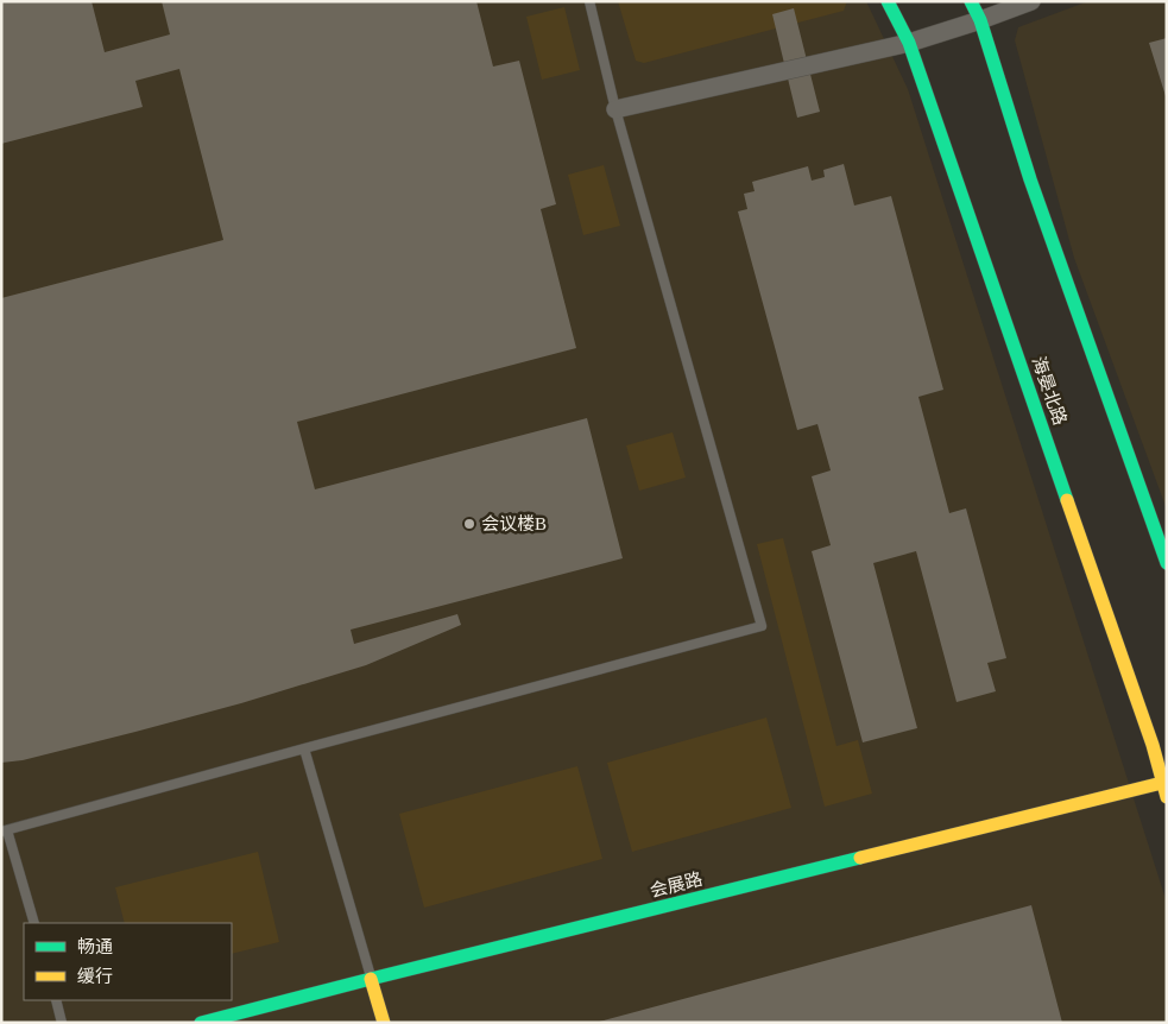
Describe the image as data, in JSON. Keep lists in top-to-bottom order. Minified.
{"streets":{"main road":["海晏北路","会展路"]},"crossings":[["海晏北路","会展路"]],"places":["会议楼B"],"legend":["畅通","缓行"]}
